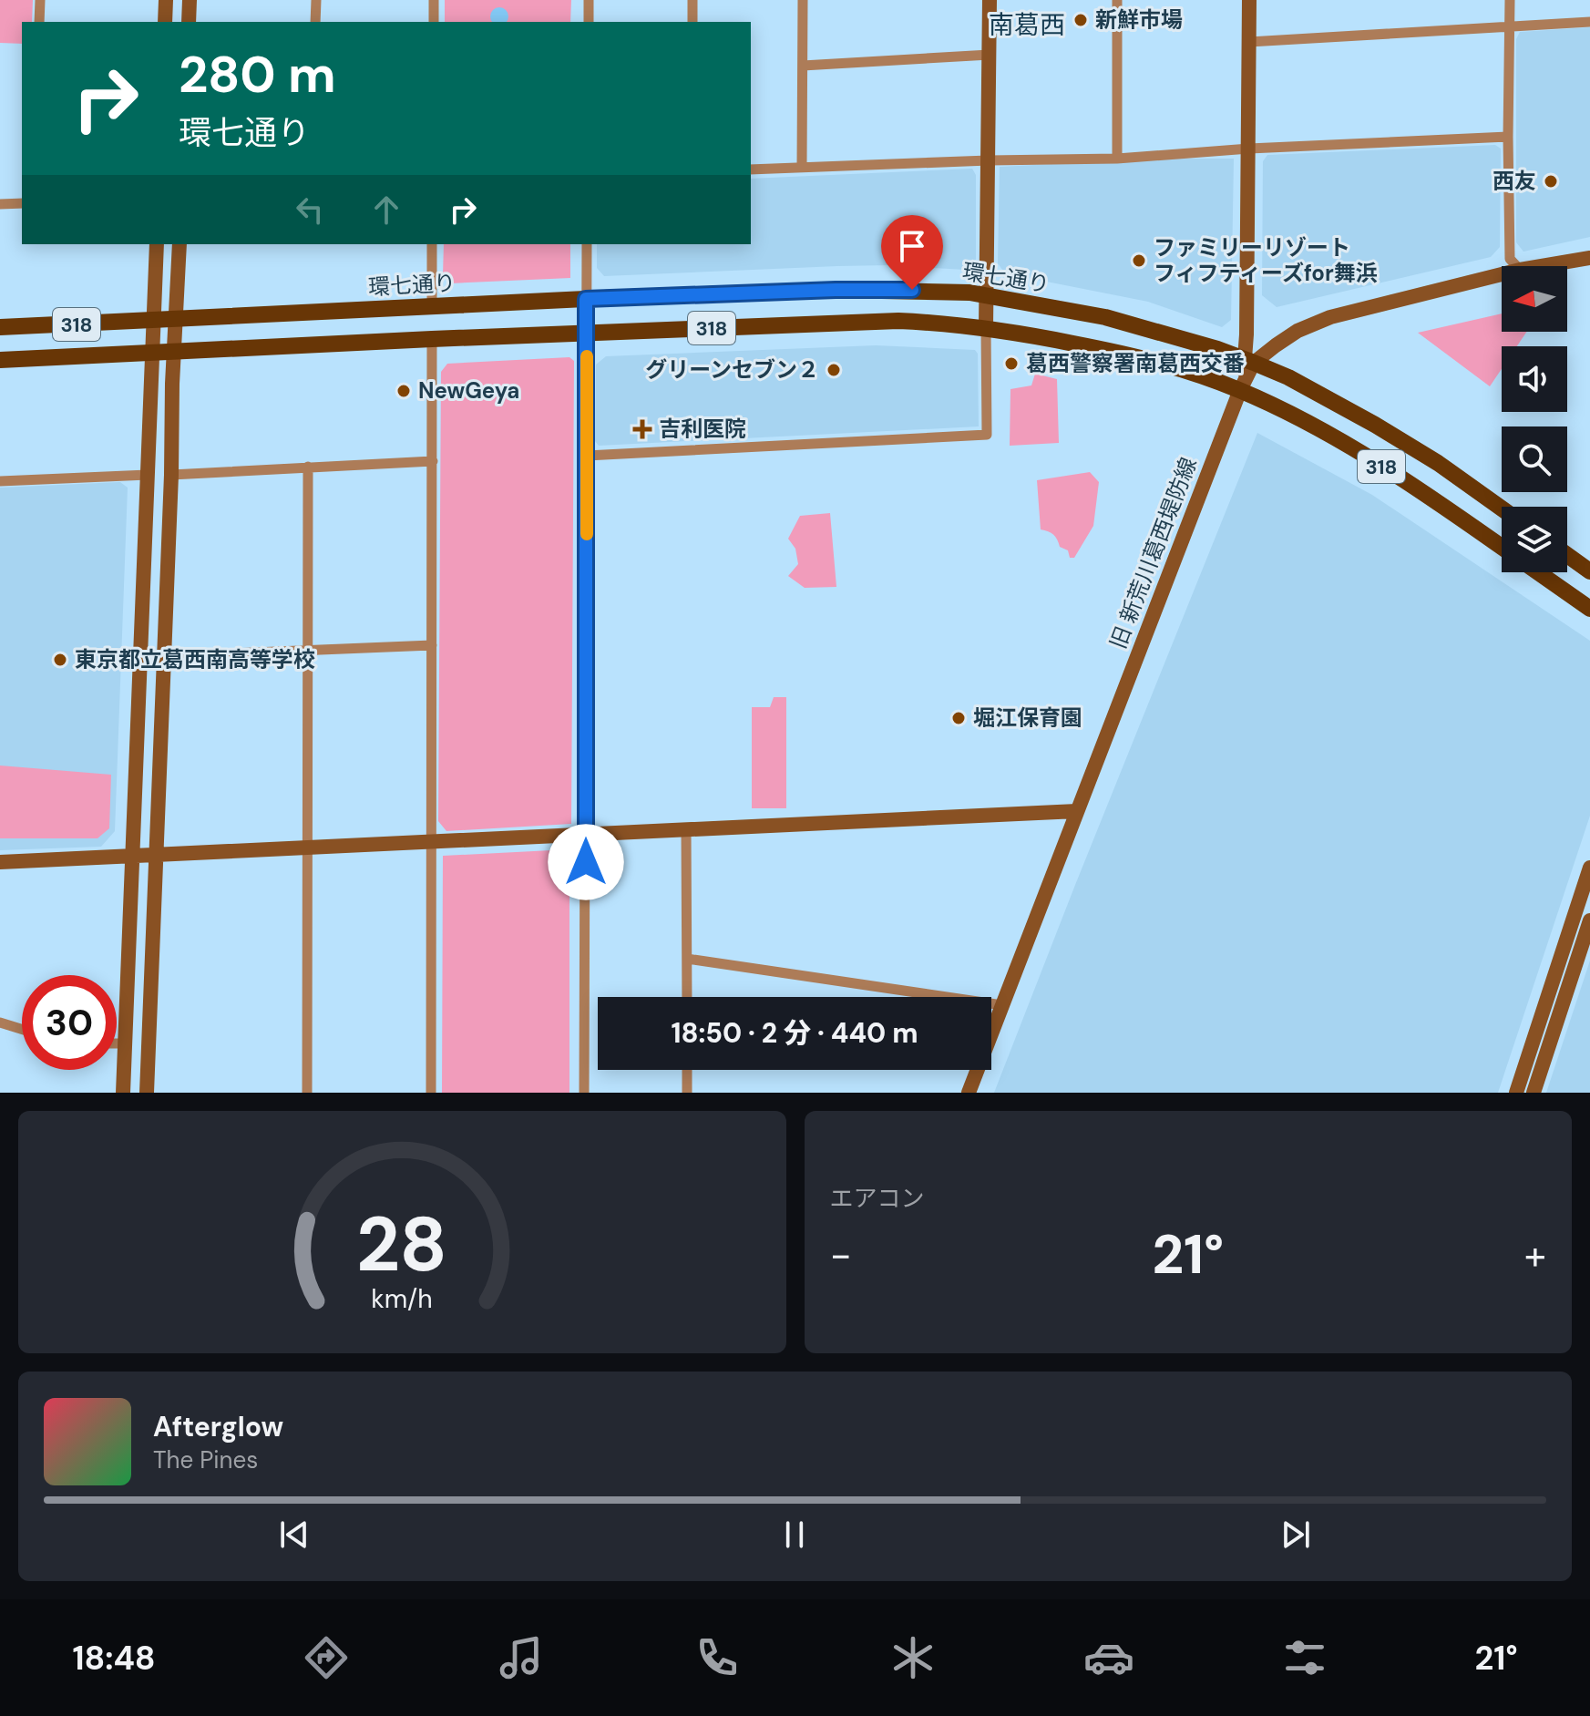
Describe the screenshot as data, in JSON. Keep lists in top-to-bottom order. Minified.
{"streets":{"main road":["環七通り","318"],"street":["旧 新荒川葛西堤防線"]},"crossings":[["環七通り","旧 新荒川葛西堤防線"],["318","旧 新荒川葛西堤防線"]],"districts":["南葛西"],"places":{"other":["新鮮市場","西友","ファミリーリゾート フィフティーズfor舞浜","葛西警察署南葛西交番","グリーンセブン２","NewGeya","東京都立葛西南高等学校","堀江保育園"],"health":["吉利医院"]},"north":"left","page":{"turn":["280 m","環七通り"],"limit":"30","trip":"18:50 · 2 分 · 440 m","tile":"エアコン","heat":["−","21°","+"],"song":["Afterglow","The Pines"],"tabs":["18:48","21°"],"gauge":["28","km/h"]}}
